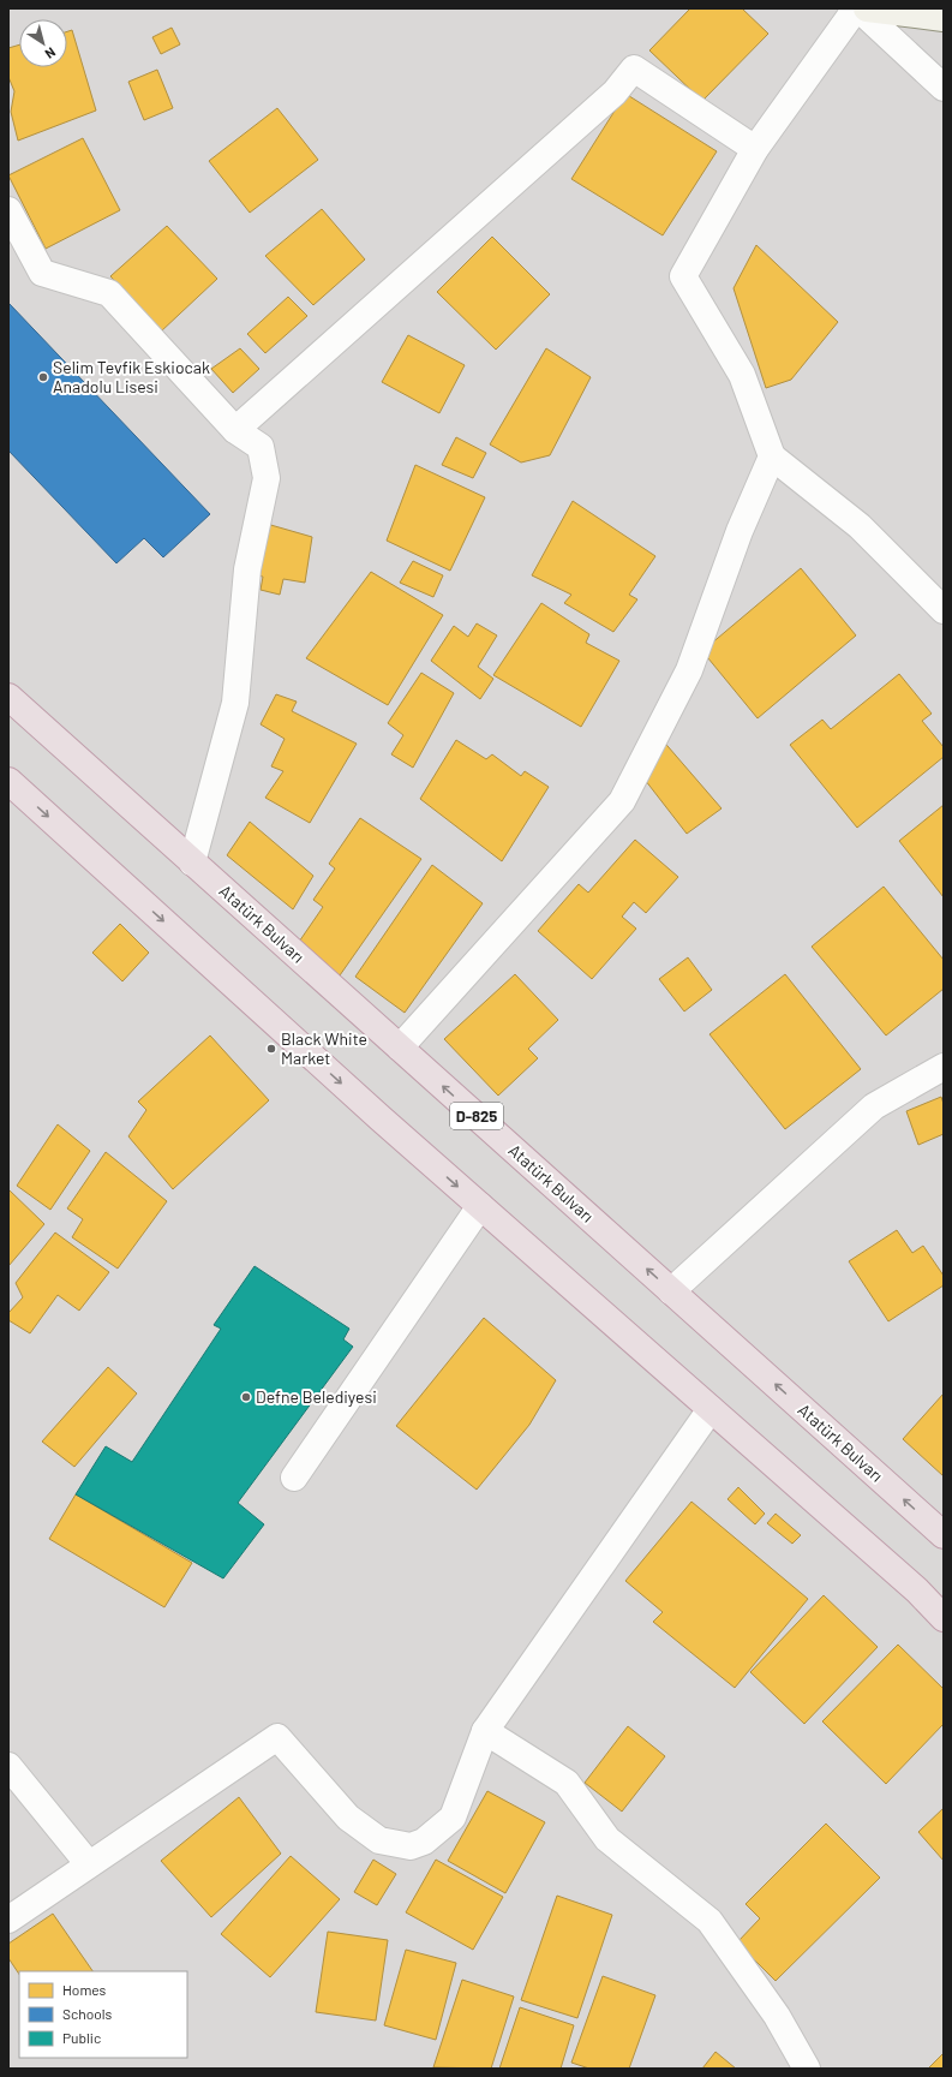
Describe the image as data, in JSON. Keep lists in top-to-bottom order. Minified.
{"streets":{"highway":["Atatürk Bulvarı","D-825"]},"places":["Selim Tevfik Eskiocak Anadolu Lisesi","Black White Market","Defne Belediyesi"],"legend":["Homes","Schools","Public"],"north":"bottom right"}
